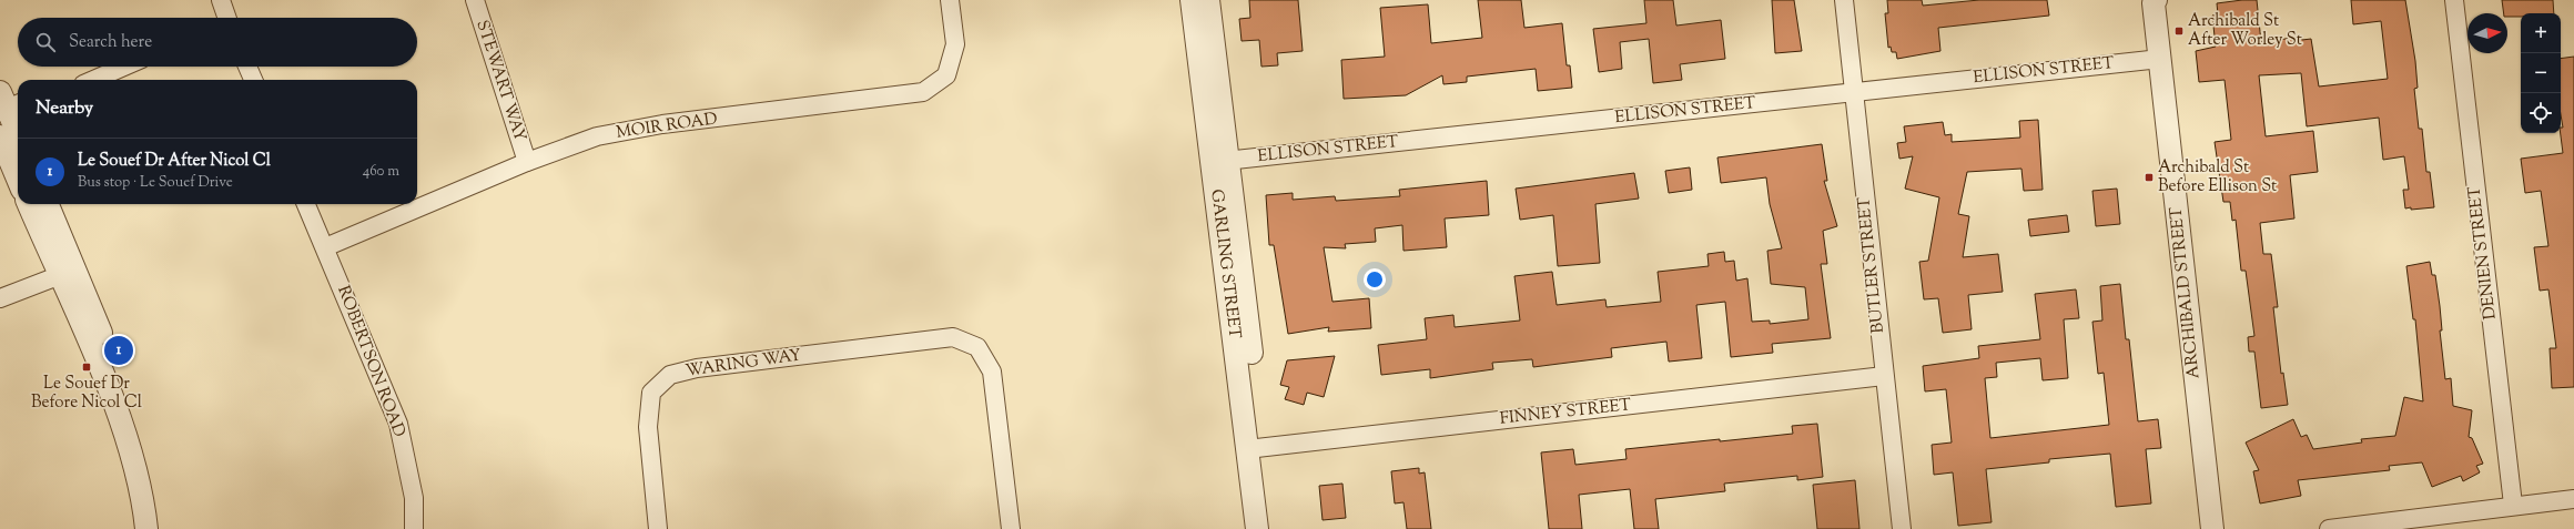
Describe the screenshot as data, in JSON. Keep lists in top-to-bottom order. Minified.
{"streets":{"street":["ELLISON STREET","STEWART WAY","MOIR ROAD","DENIEN STREET","GARLING STREET","BUTLER STREET","ARCHIBALD STREET","ROBERTSON ROAD","WARING WAY","FINNEY STREET"]},"crossings":[["ELLISON STREET","GARLING STREET"],["ELLISON STREET","BUTLER STREET"],["ELLISON STREET","ARCHIBALD STREET"],["STEWART WAY","MOIR ROAD"],["MOIR ROAD","ROBERTSON ROAD"],["GARLING STREET","FINNEY STREET"],["BUTLER STREET","FINNEY STREET"]],"places":{"transit":["Archibald St After Worley St","Archibald St Before Ellison St","Le Souef Dr Before Nicol Cl"]},"north":"right","page":{"map_buttons":["+","−"],"search":"Search here","heading":"Nearby","list":[{"mark":"1","name":"Le Souef Dr After Nicol Cl","note":"Bus stop · Le Souef Drive","value":"460 m"}],"pins":"1"}}
